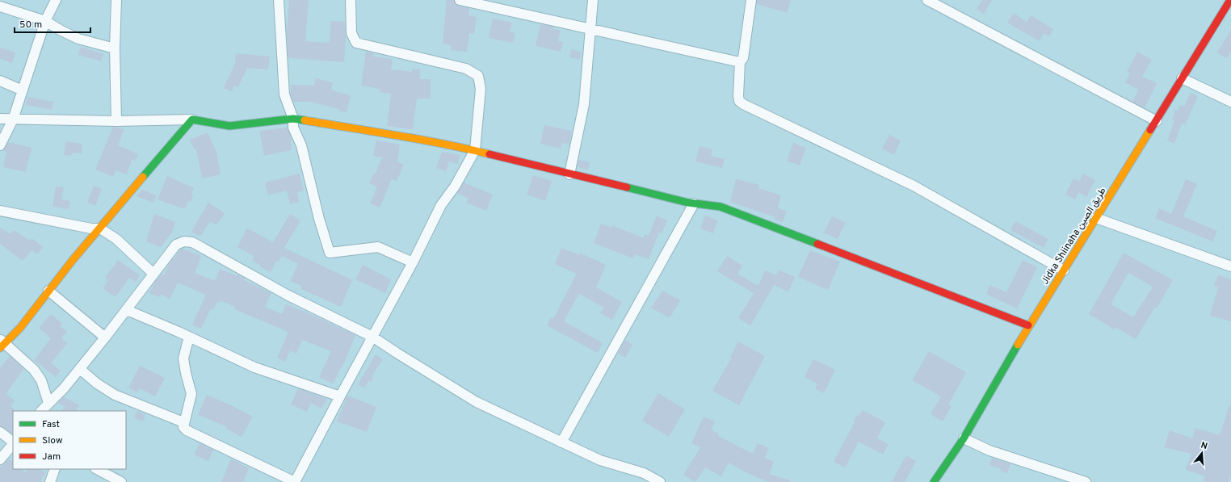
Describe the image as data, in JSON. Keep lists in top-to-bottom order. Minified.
{"streets":{"street":["Jidka Shiinaha طريق الصين"]},"legend":["Fast","Slow","Jam"],"scale_bar":"50 m","north":"top"}
